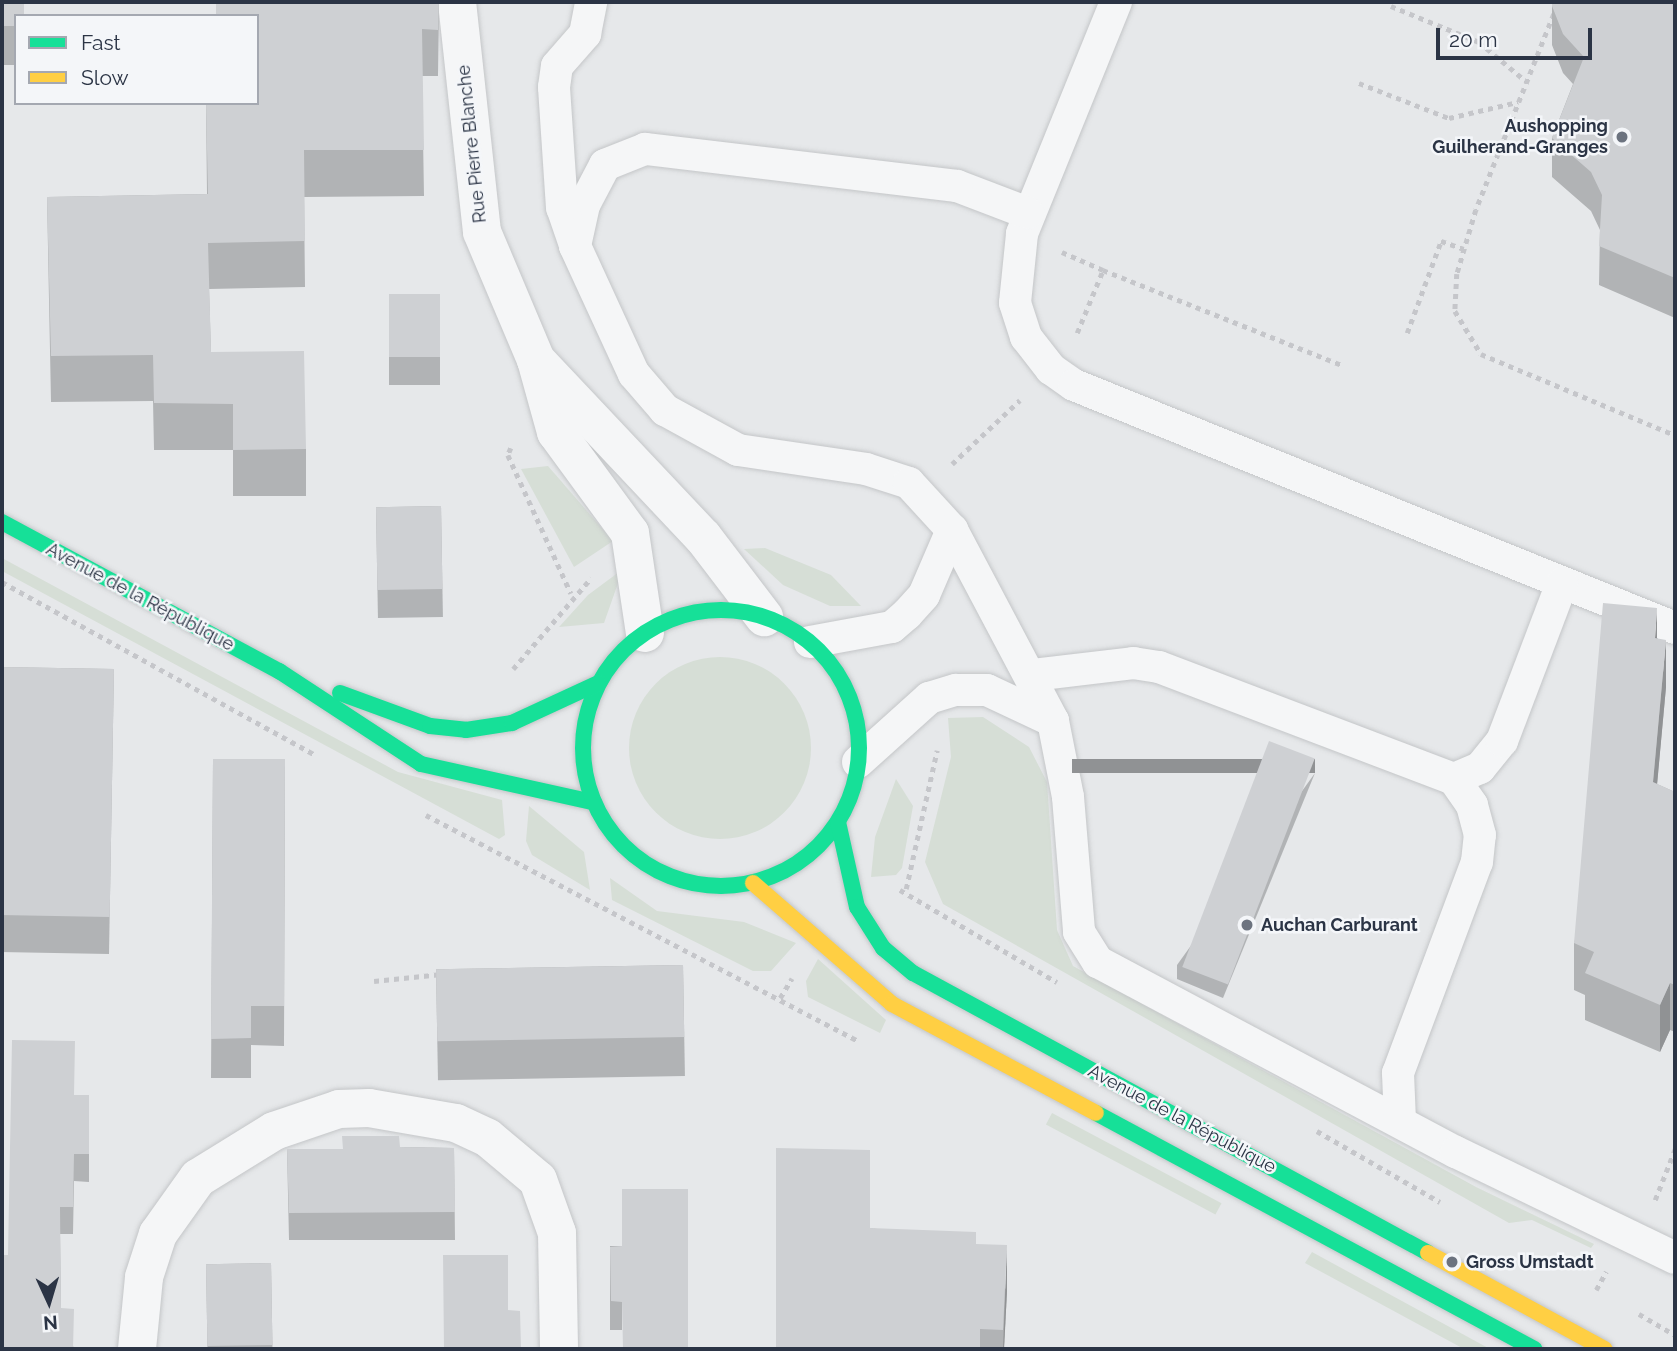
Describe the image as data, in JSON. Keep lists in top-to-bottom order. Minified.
{"streets":{"main road":["Avenue de la République"],"street":["Rue Pierre Blanche"]},"places":["Aushopping Guilherand-Granges","Auchan Carburant","Gross Umstadt"],"legend":["Fast","Slow"],"scale_bar":"20 m","north":"bottom"}
